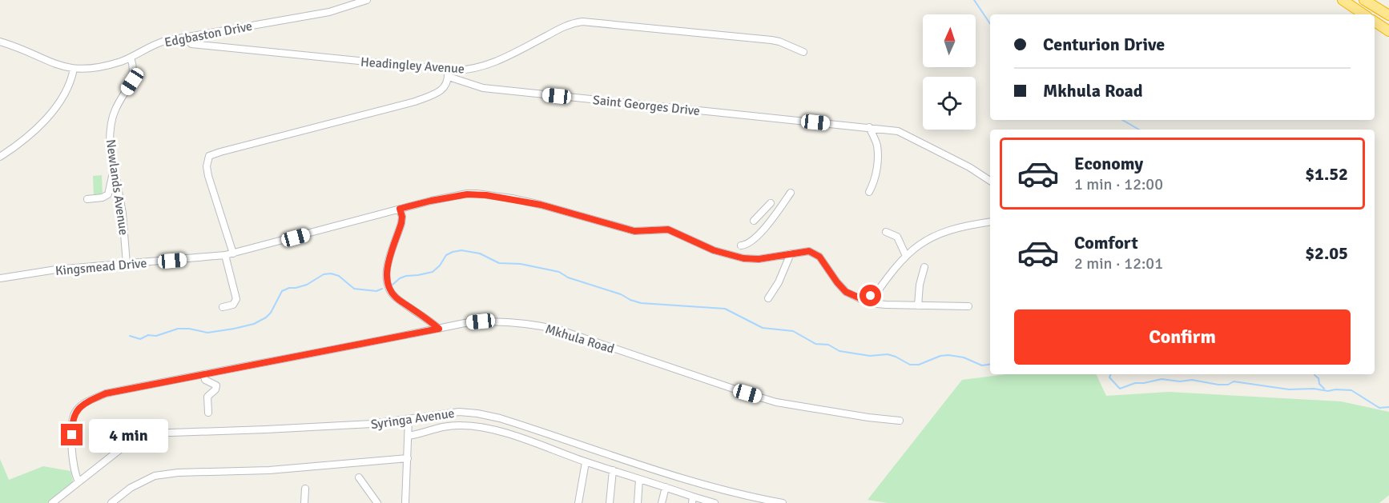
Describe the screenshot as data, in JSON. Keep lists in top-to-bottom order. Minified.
{"streets":{"street":["Edgbaston Drive","Headingley Avenue","Saint Georges Drive","Newlands Avenue","Kingsmead Drive","Mkhula Road","Syringa Avenue"]},"crossings":[["Edgbaston Drive","Headingley Avenue"],["Edgbaston Drive","Newlands Avenue"],["Headingley Avenue","Saint Georges Drive"],["Newlands Avenue","Kingsmead Drive"],["Mkhula Road","Syringa Avenue"]],"north":"top","page":{"banner":["Centurion Drive","Mkhula Road"],"list":[{"name":"Economy","note":"1 min · 12:00","value":"$1.52"},{"name":"Comfort","note":"2 min · 12:01","value":"$2.05"}],"buttons":"Confirm","bubble":"4 min"}}
